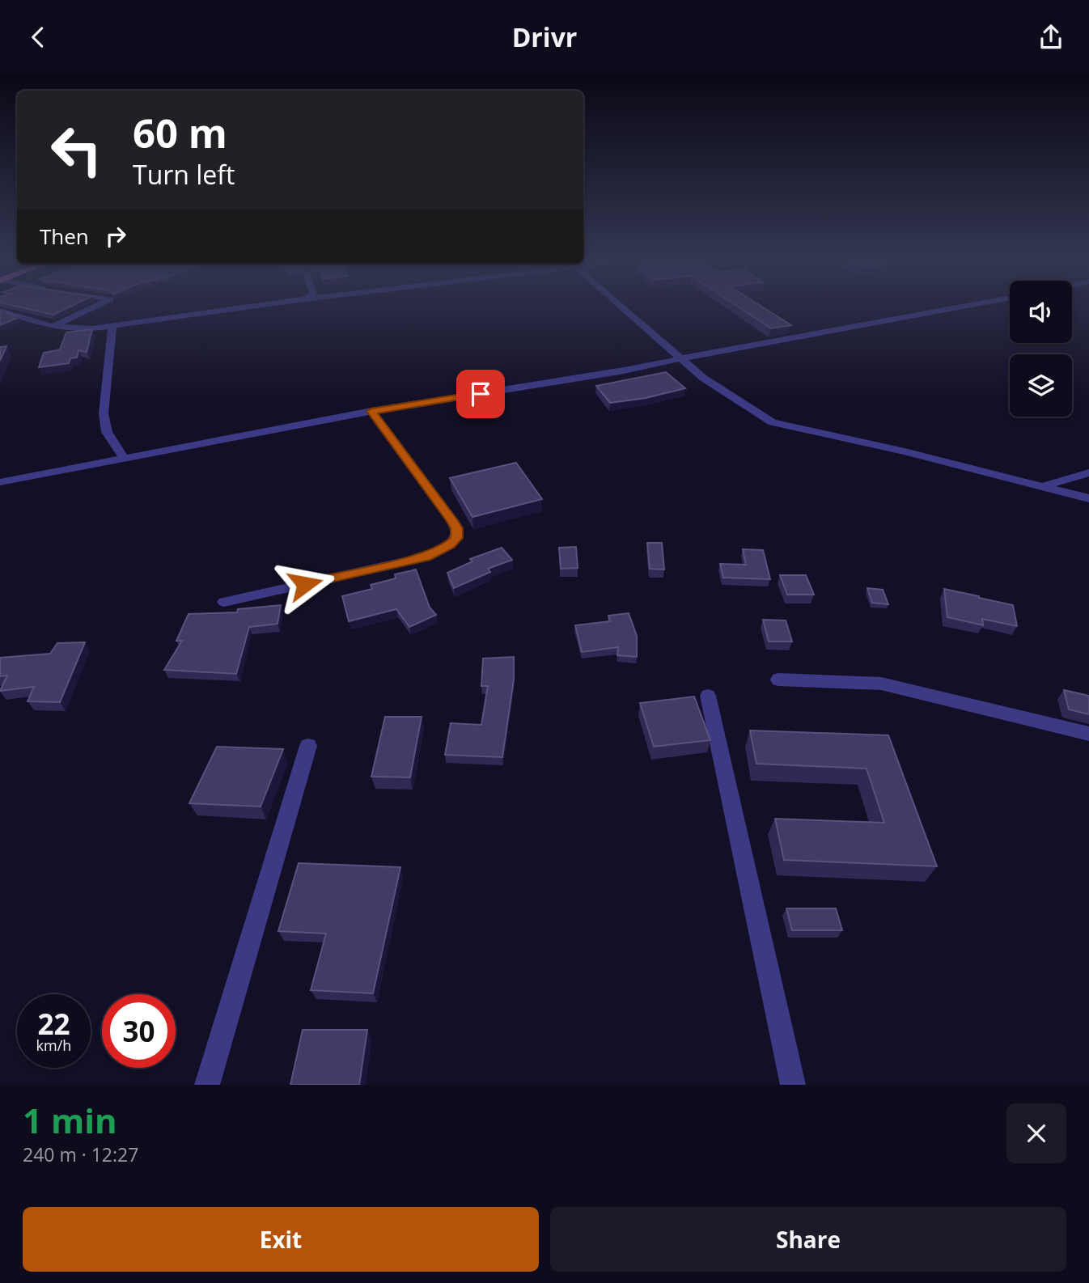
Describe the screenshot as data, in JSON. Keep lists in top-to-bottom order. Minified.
{"page":{"header":"Drivr","turn":["60 m","Turn left"],"then":"Then","speed":"22 km/h","limit":"30","heading":["1 min","240 m · 12:27"],"buttons":["Exit","Share"]}}
